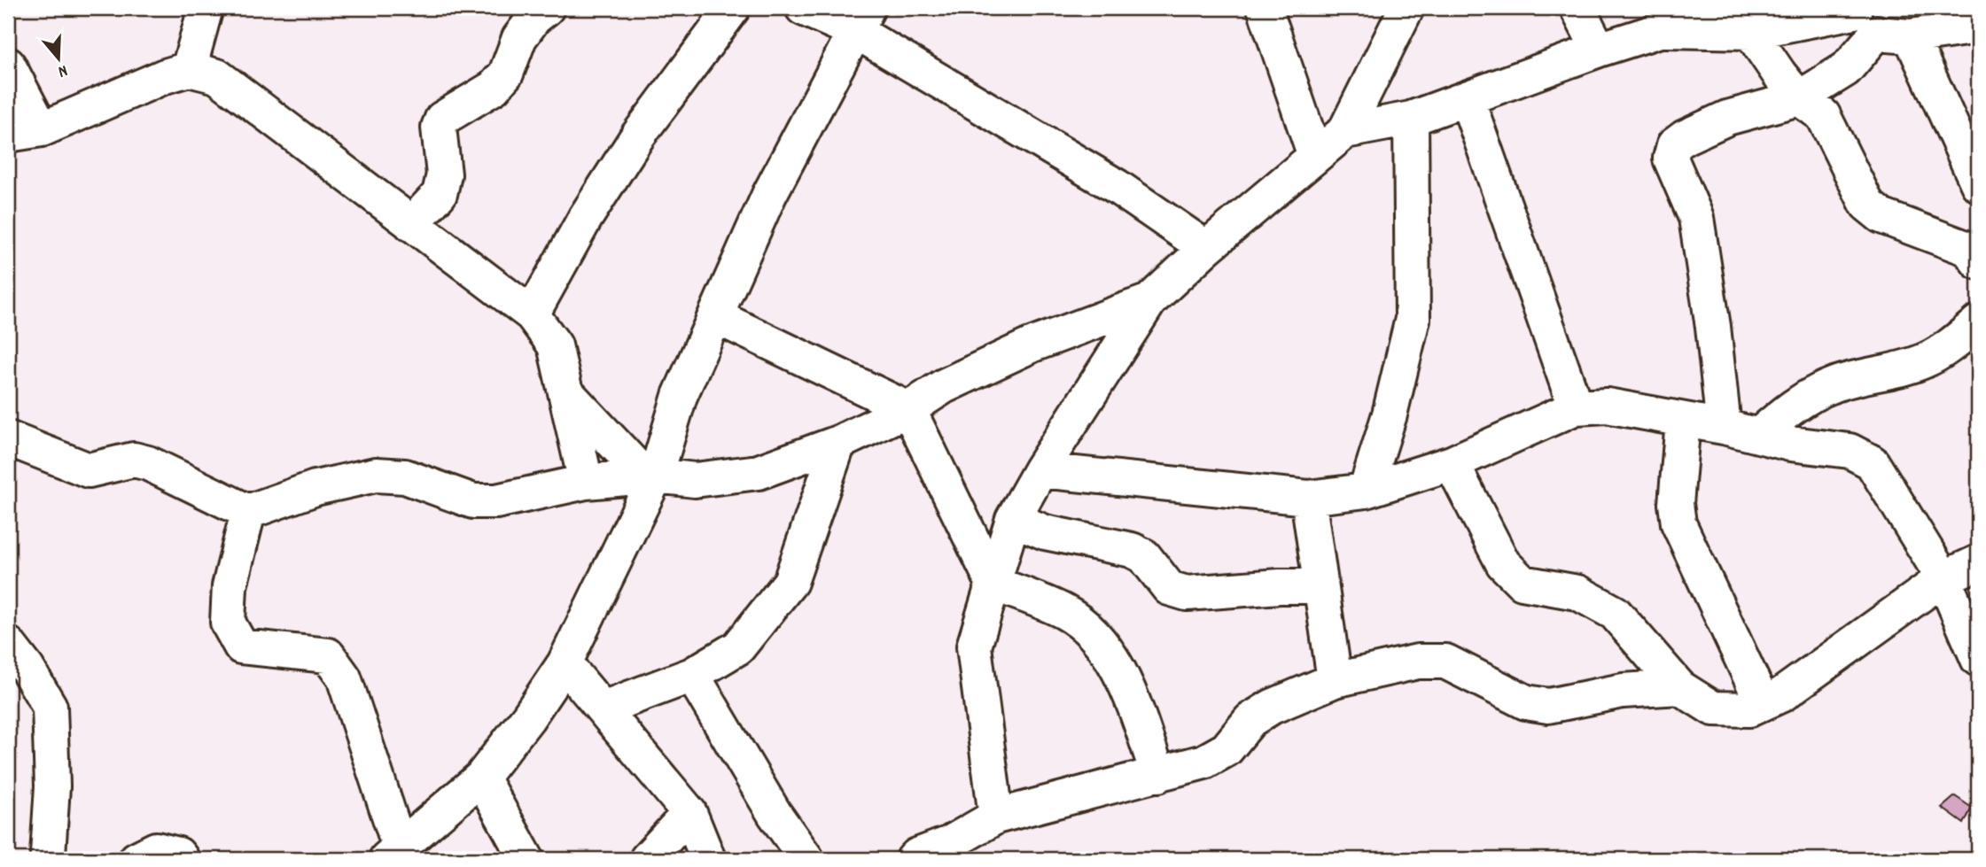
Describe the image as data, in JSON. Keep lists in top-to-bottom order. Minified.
{"north":"bottom"}
